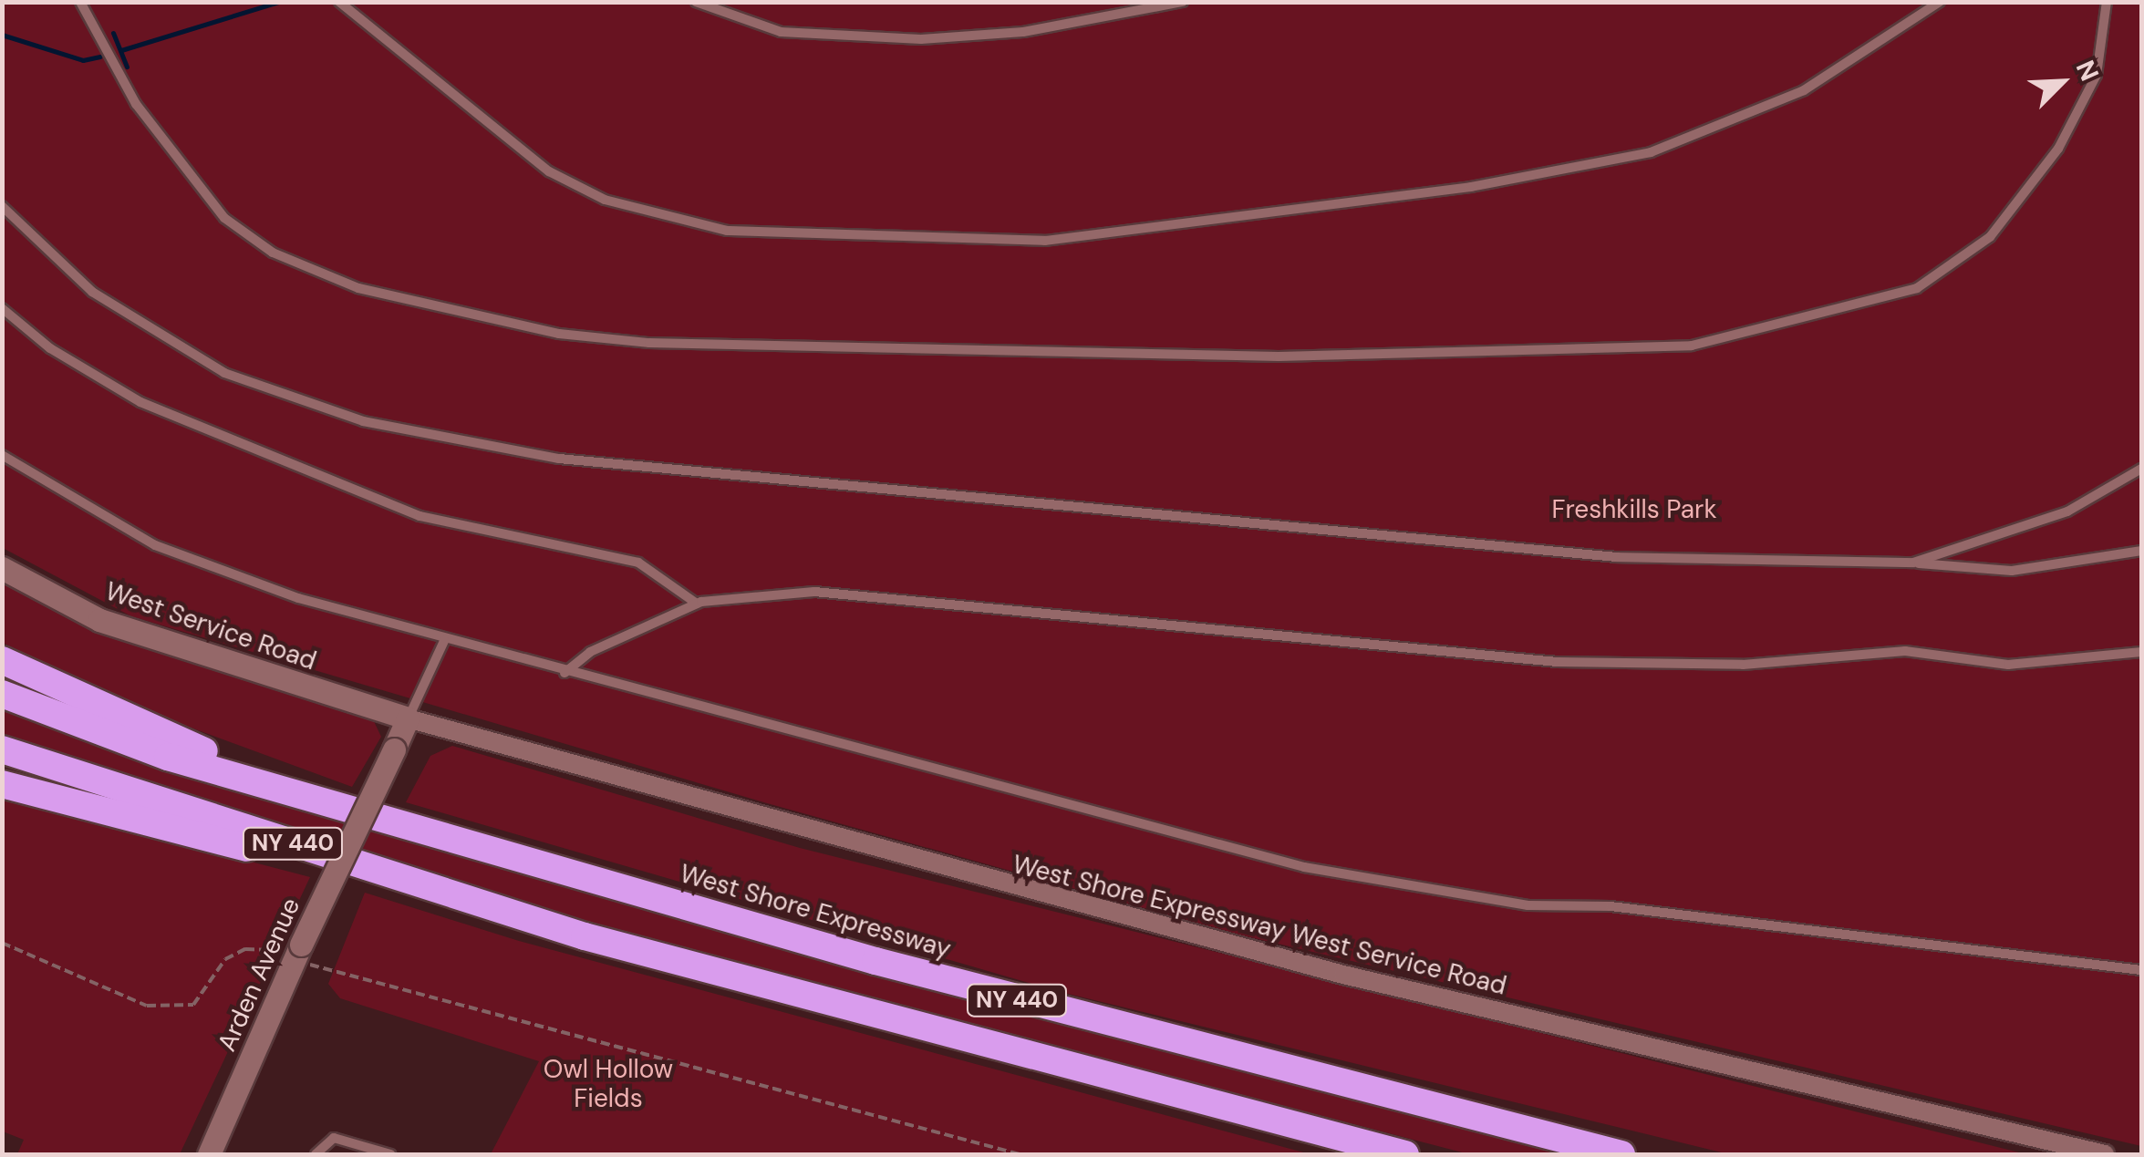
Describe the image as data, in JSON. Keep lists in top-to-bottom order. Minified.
{"streets":{"highway":["NY 440","West Shore Expressway"],"street":["West Service Road","West Shore Expressway West Service Road","Arden Avenue"]},"crossings":[["West Service Road","West Shore Expressway West Service Road"],["West Service Road","Arden Avenue"],["West Shore Expressway West Service Road","Arden Avenue"]],"parks":["Freshkills Park","Owl Hollow Fields"],"north":"top right"}
